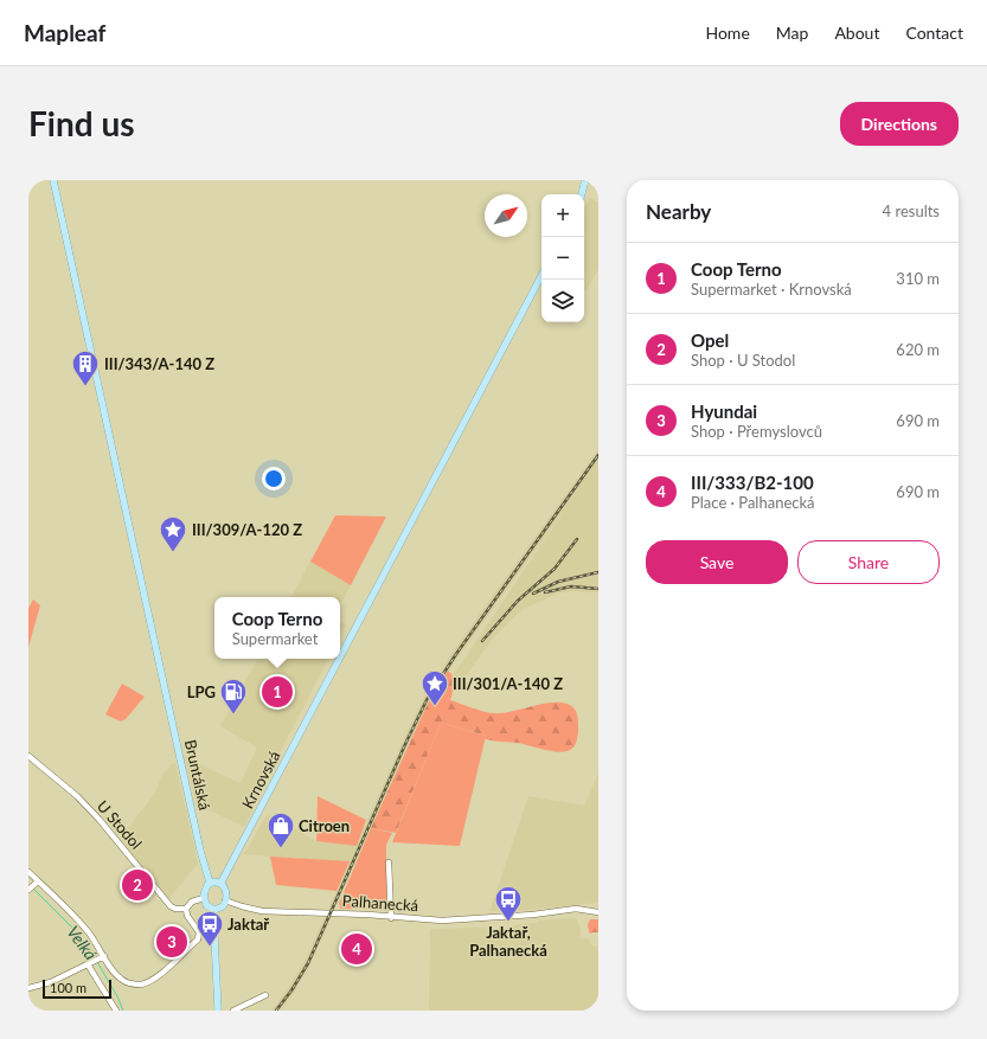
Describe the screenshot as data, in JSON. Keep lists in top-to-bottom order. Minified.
{"streets":{"main road":["Bruntálská","Krnovská"],"street":["U Stodol","Palhanecká"]},"crossings":[["Bruntálská","Krnovská"],["Bruntálská","Palhanecká"],["Krnovská","Palhanecká"]],"water":["Velká"],"places":{"building":["III/343/A-140 Z"],"place":["III/309/A-120 Z","III/301/A-140 Z"],"fuel station":["LPG"],"shop":["Citroen"],"bus stop":["Jaktař, Palhanecká","Jaktař"]},"scale_bar":"100 m","north":"top right","page":{"header":"Mapleaf","nav":["Home","Map","About","Contact"],"buttons":["Directions",["Save","Share"]],"title":"Find us","heading":["Nearby","4 results"],"map_buttons":["+","−"],"list":[{"mark":"1","name":"Coop Terno","note":"Supermarket · Krnovská","value":"310 m"},{"mark":"2","name":"Opel","note":"Shop · U Stodol","value":"620 m"},{"mark":"3","name":"Hyundai","note":"Shop · Přemyslovců","value":"690 m"},{"mark":"4","name":"III/333/B2-100","note":"Place · Palhanecká","value":"690 m"}],"popup":["Coop Terno","Supermarket"],"pins":["1","2","3","4"],"scale":"100 m"}}
